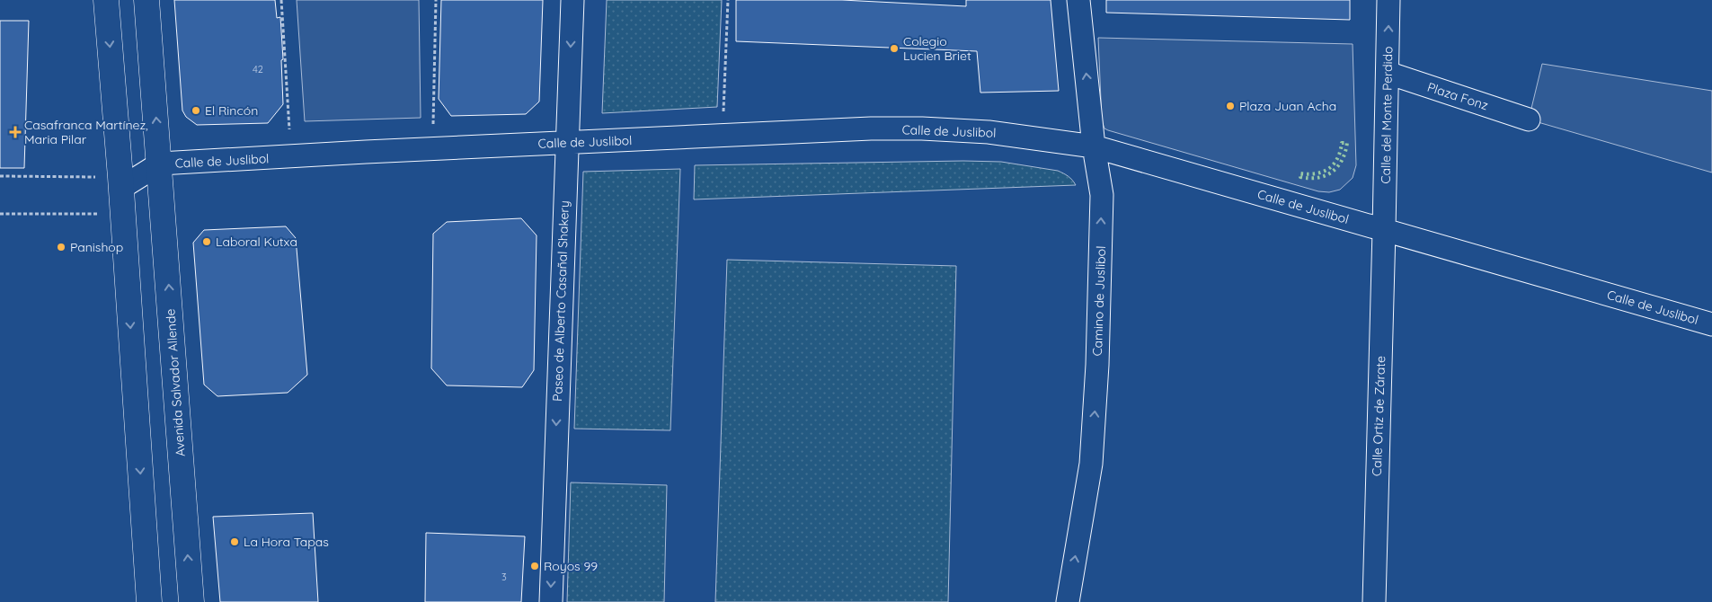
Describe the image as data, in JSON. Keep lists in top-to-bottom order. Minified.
{"streets":{"main road":["Avenida Salvador Allende"],"street":["Plaza Fonz","Calle del Monte Perdido","Calle de Juslibol","Paseo de Alberto Casañal Shakery","Camino de Juslibol","Calle Ortiz de Zárate"]},"crossings":[["Plaza Fonz","Calle del Monte Perdido"],["Calle del Monte Perdido","Calle de Juslibol"],["Calle del Monte Perdido","Calle Ortiz de Zárate"],["Calle de Juslibol","Paseo de Alberto Casañal Shakery"],["Calle de Juslibol","Camino de Juslibol"],["Calle de Juslibol","Avenida Salvador Allende"],["Calle de Juslibol","Calle Ortiz de Zárate"]],"one_way":["Paseo de Alberto Casañal Shakery","Camino de Juslibol"],"places":{"other":["Colegio Lucien Briet","Plaza Juan Acha","El Rincón","Laboral Kutxa","Panishop","La Hora Tapas","Royos 99"],"health":["Casafranca Martínez, Maria Pilar"]},"house_numbers":["42","3"]}
